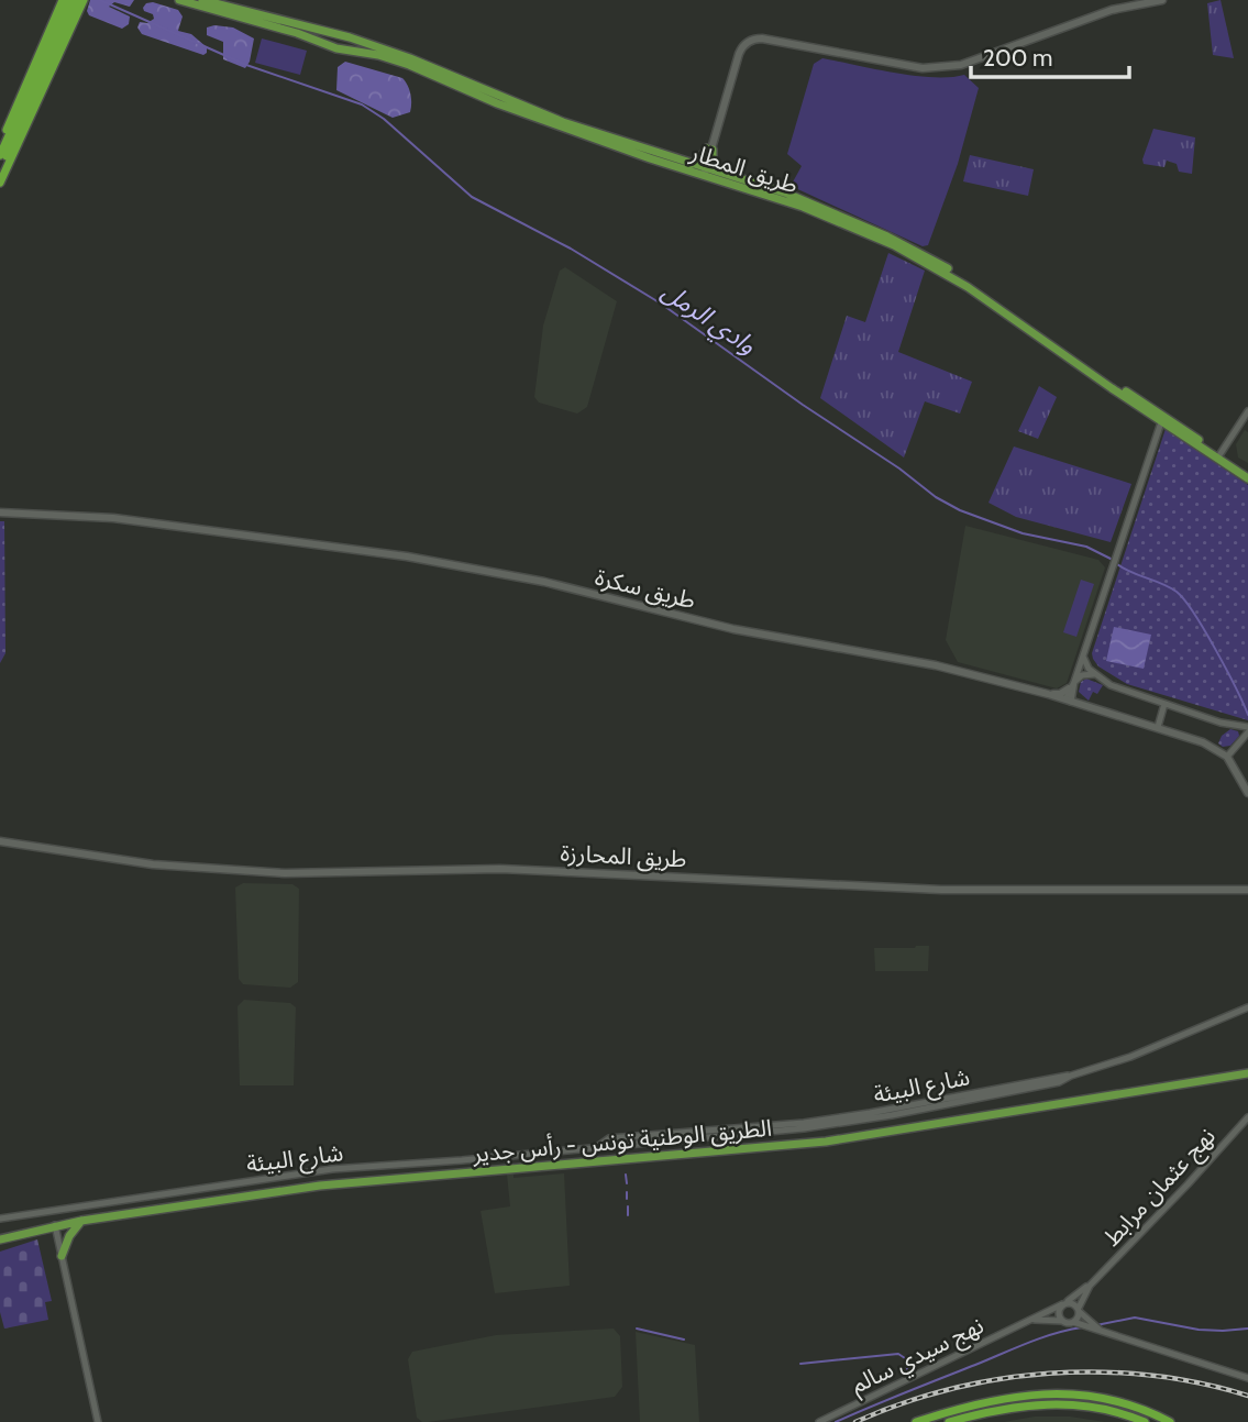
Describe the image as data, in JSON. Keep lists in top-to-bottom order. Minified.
{"streets":{"main road":["طريق المطار","طريق سكرة","طريق المحارزة","الطريق الوطنية تونس - رأس جدير"],"street":["شارع البيئة","نهج عثمان مرابط","نهج سيدي سالم"]},"crossings":[["نهج عثمان مرابط","نهج سيدي سالم"]],"water":["وادي الرمل"],"scale_bar":"200 m"}
